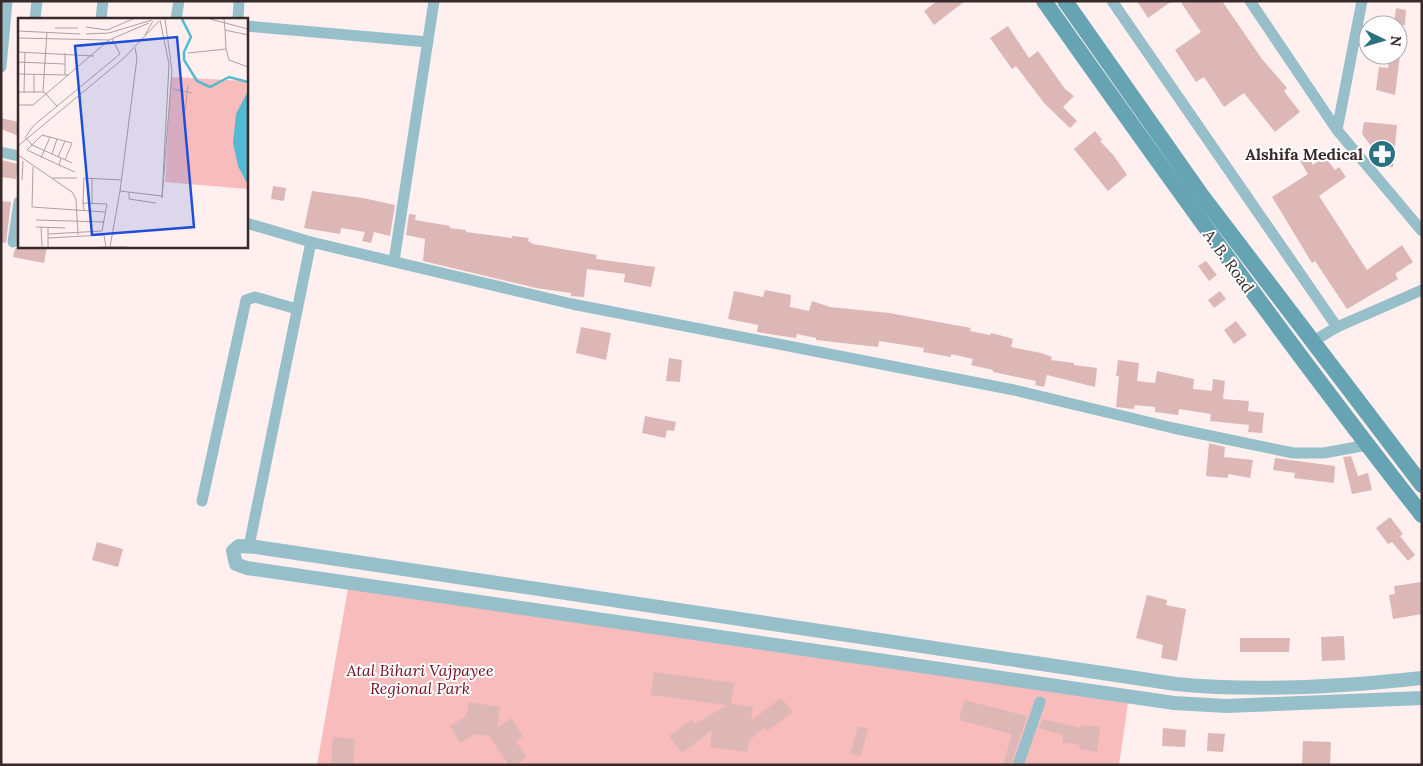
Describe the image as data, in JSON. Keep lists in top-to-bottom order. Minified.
{"streets":{"main road":["A. B. Road"]},"parks":["Atal Bihari Vajpayee Regional Park"],"places":{"pharmacy":["Alshifa Medical"]},"north":"right"}
